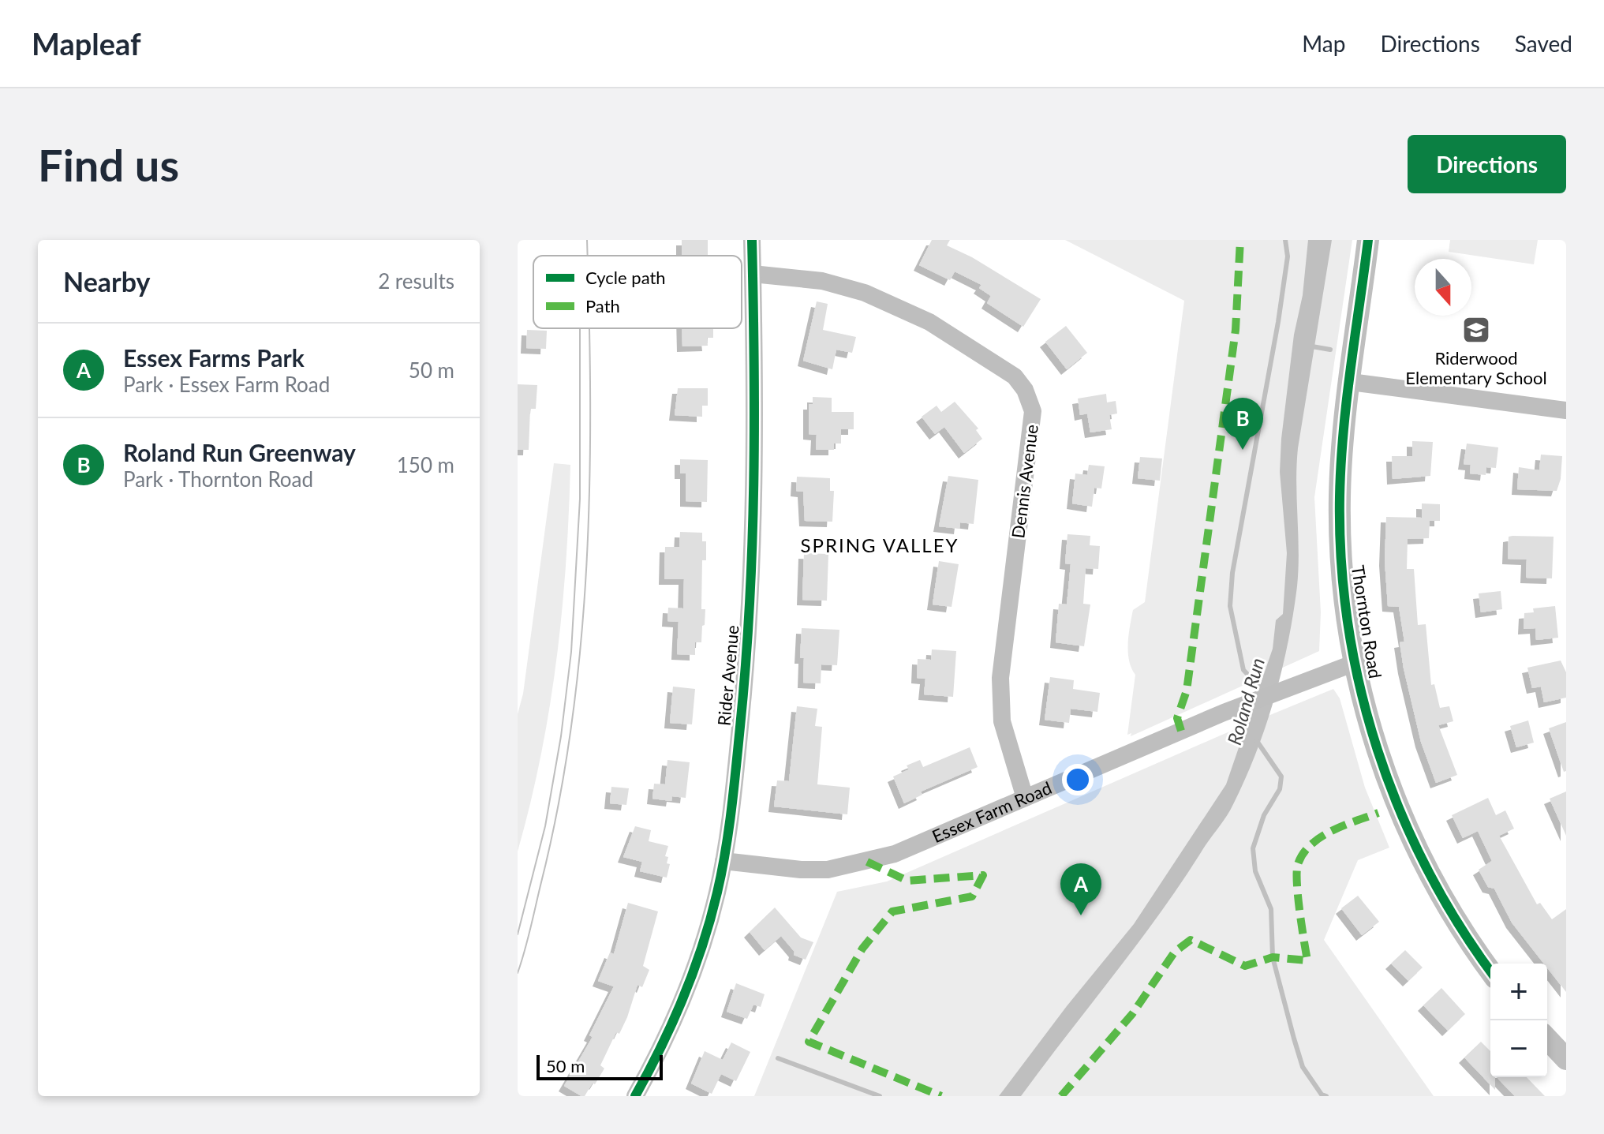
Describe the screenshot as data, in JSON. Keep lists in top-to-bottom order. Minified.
{"streets":{"street":["Dennis Avenue","Thornton Road","Rider Avenue","Essex Farm Road"]},"crossings":[["Dennis Avenue","Rider Avenue"],["Dennis Avenue","Essex Farm Road"],["Thornton Road","Essex Farm Road"],["Rider Avenue","Essex Farm Road"]],"districts":["SPRING VALLEY"],"water":["Roland Run"],"places":{"school or university":["Riderwood Elementary School"]},"legend":["Cycle path","Path"],"scale_bar":"50 m","north":"bottom","page":{"header":"Mapleaf","nav":["Map","Directions","Saved"],"buttons":"Directions","title":"Find us","heading":["Nearby","2 results"],"list":[{"mark":"A","name":"Essex Farms Park","note":"Park · Essex Farm Road","value":"50 m"},{"mark":"B","name":"Roland Run Greenway","note":"Park · Thornton Road","value":"150 m"}],"pins":["B","A"],"map_buttons":["+","−"],"scale":"50 m"}}
